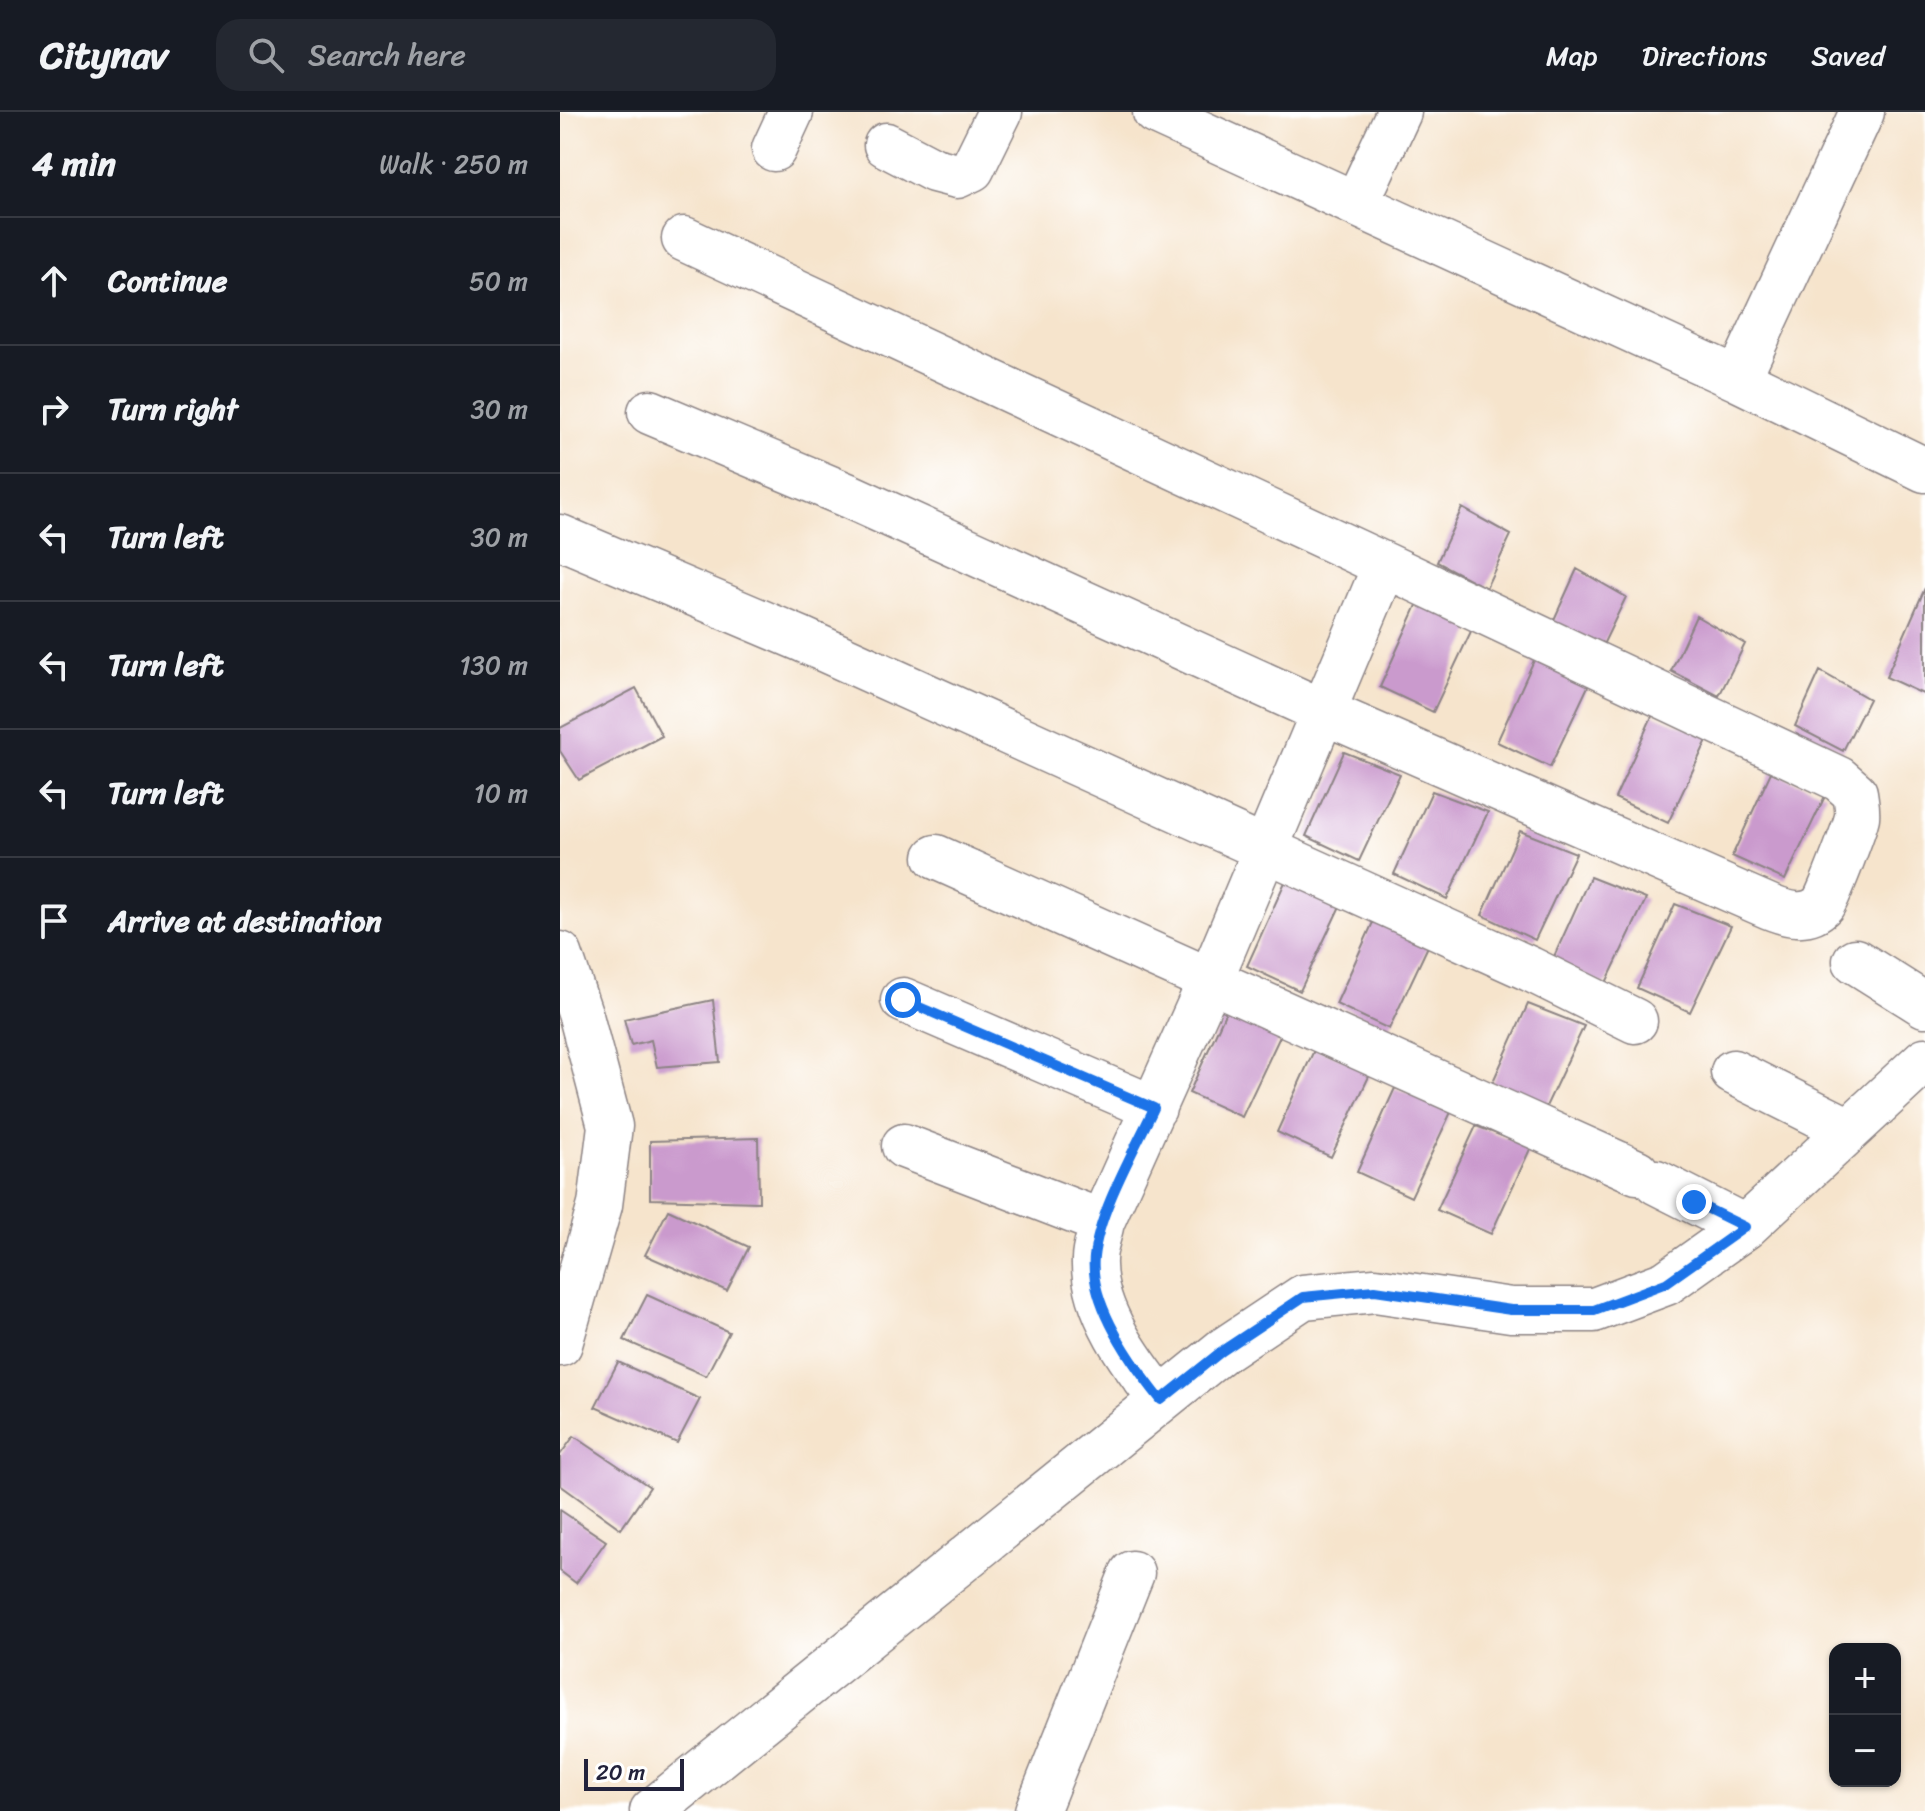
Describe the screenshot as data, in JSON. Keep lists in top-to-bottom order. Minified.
{"scale_bar":"20 m","page":{"header":"Citynav","search":"Search here","nav":["Map","Directions","Saved"],"heading":["4 min","Walk · 250 m"],"list":[["Continue","50 m"],["Turn right","30 m"],["Turn left","30 m"],["Turn left","130 m"],["Turn left","10 m"],"Arrive at destination"],"map_buttons":["+","−"],"scale":"20 m"}}
